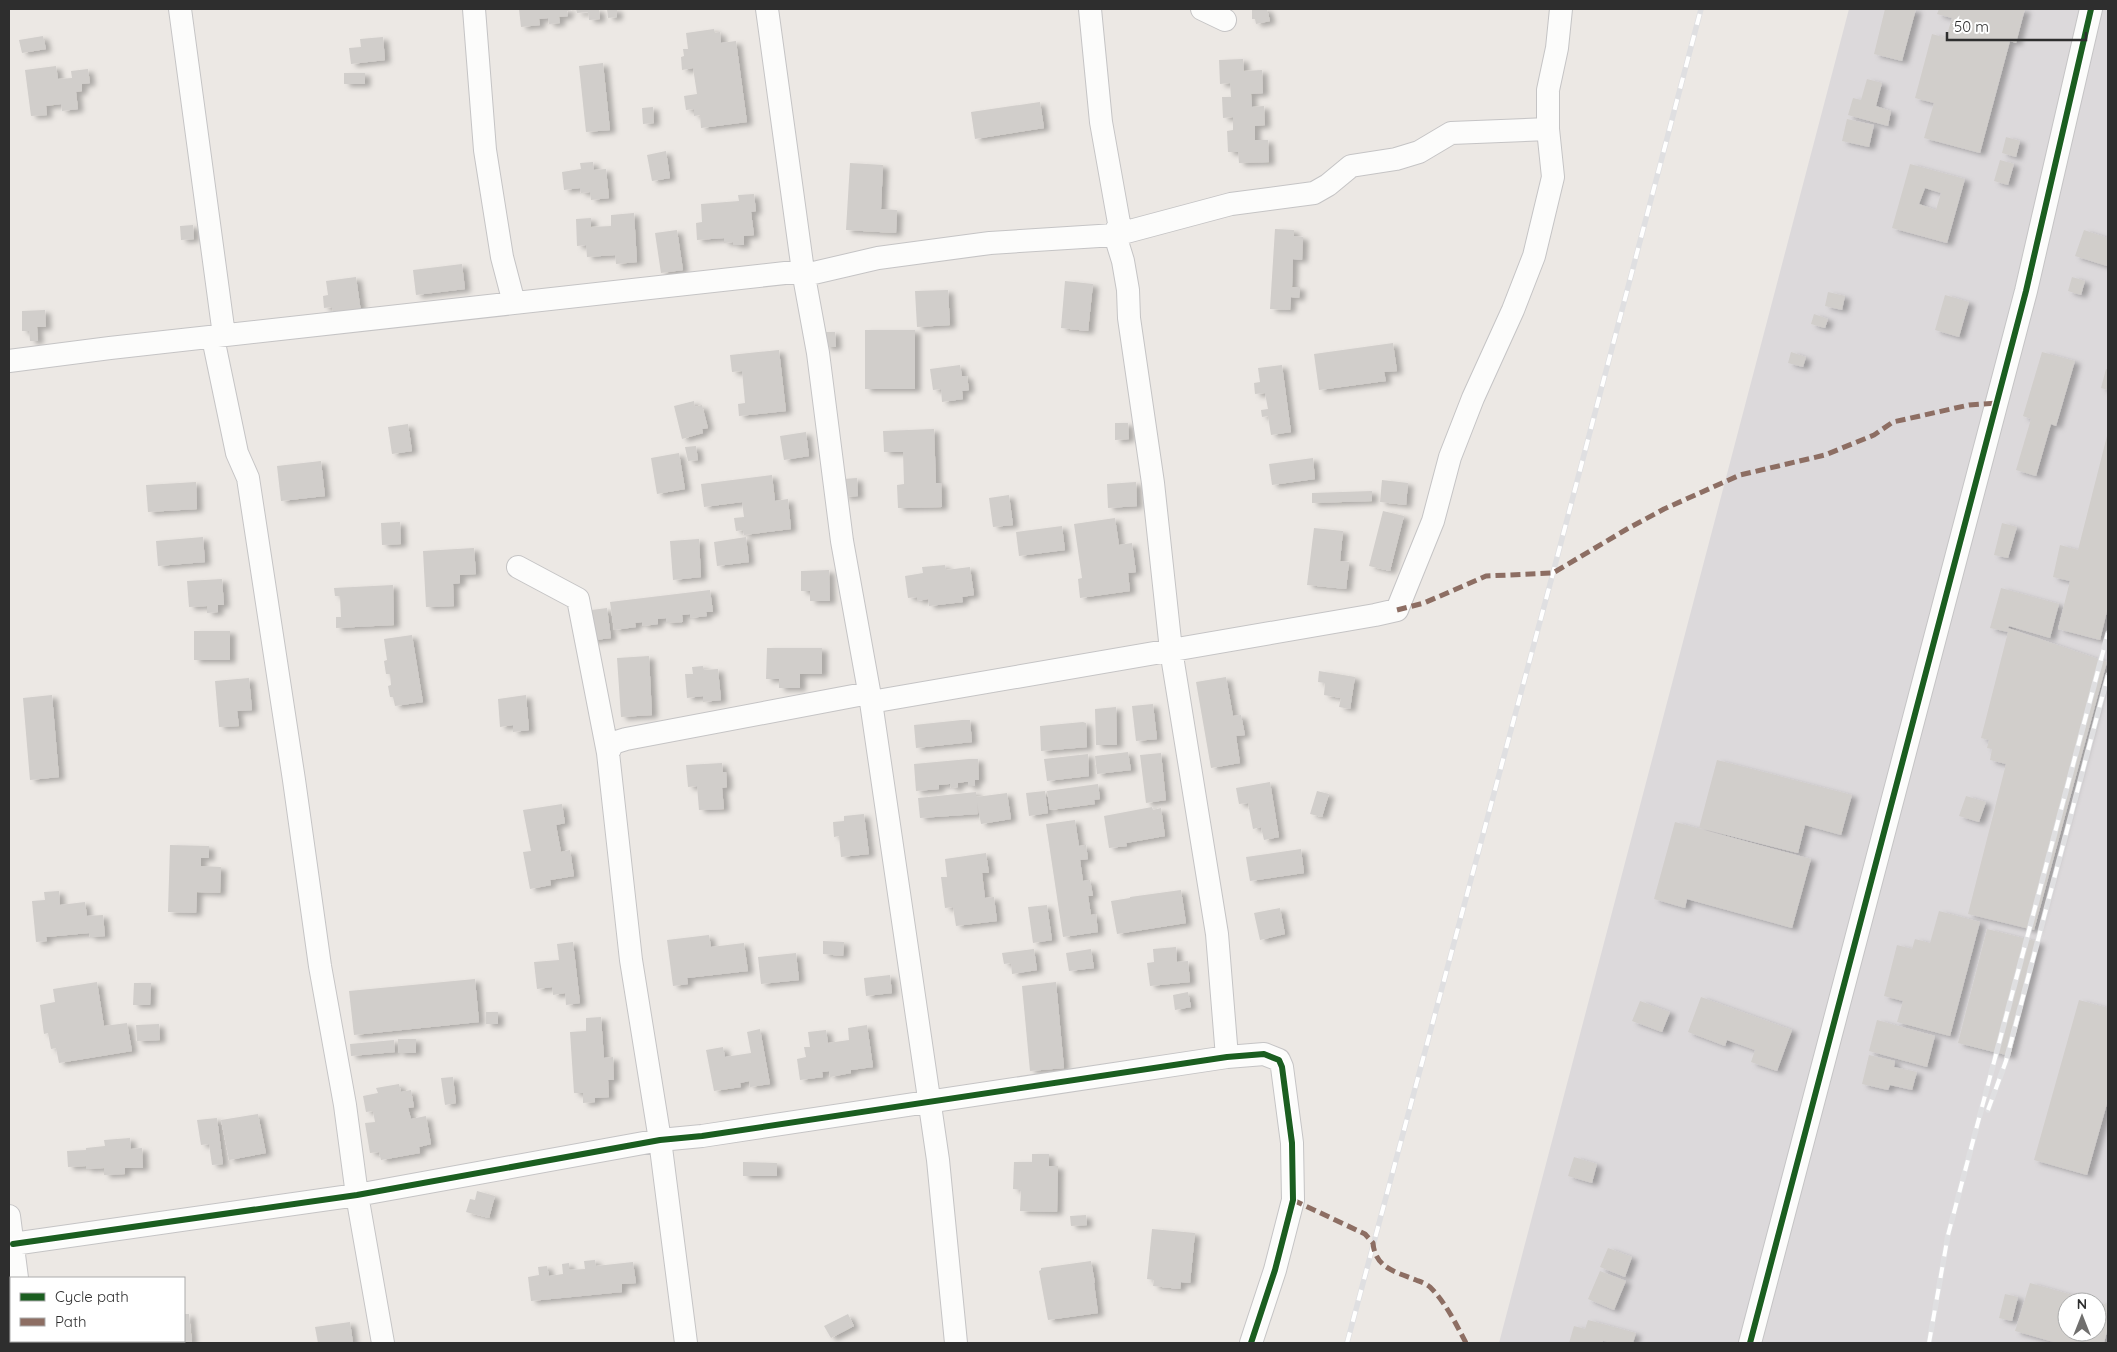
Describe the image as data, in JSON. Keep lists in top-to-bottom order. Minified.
{"legend":["Cycle path","Path"],"scale_bar":"50 m","north":"top"}
